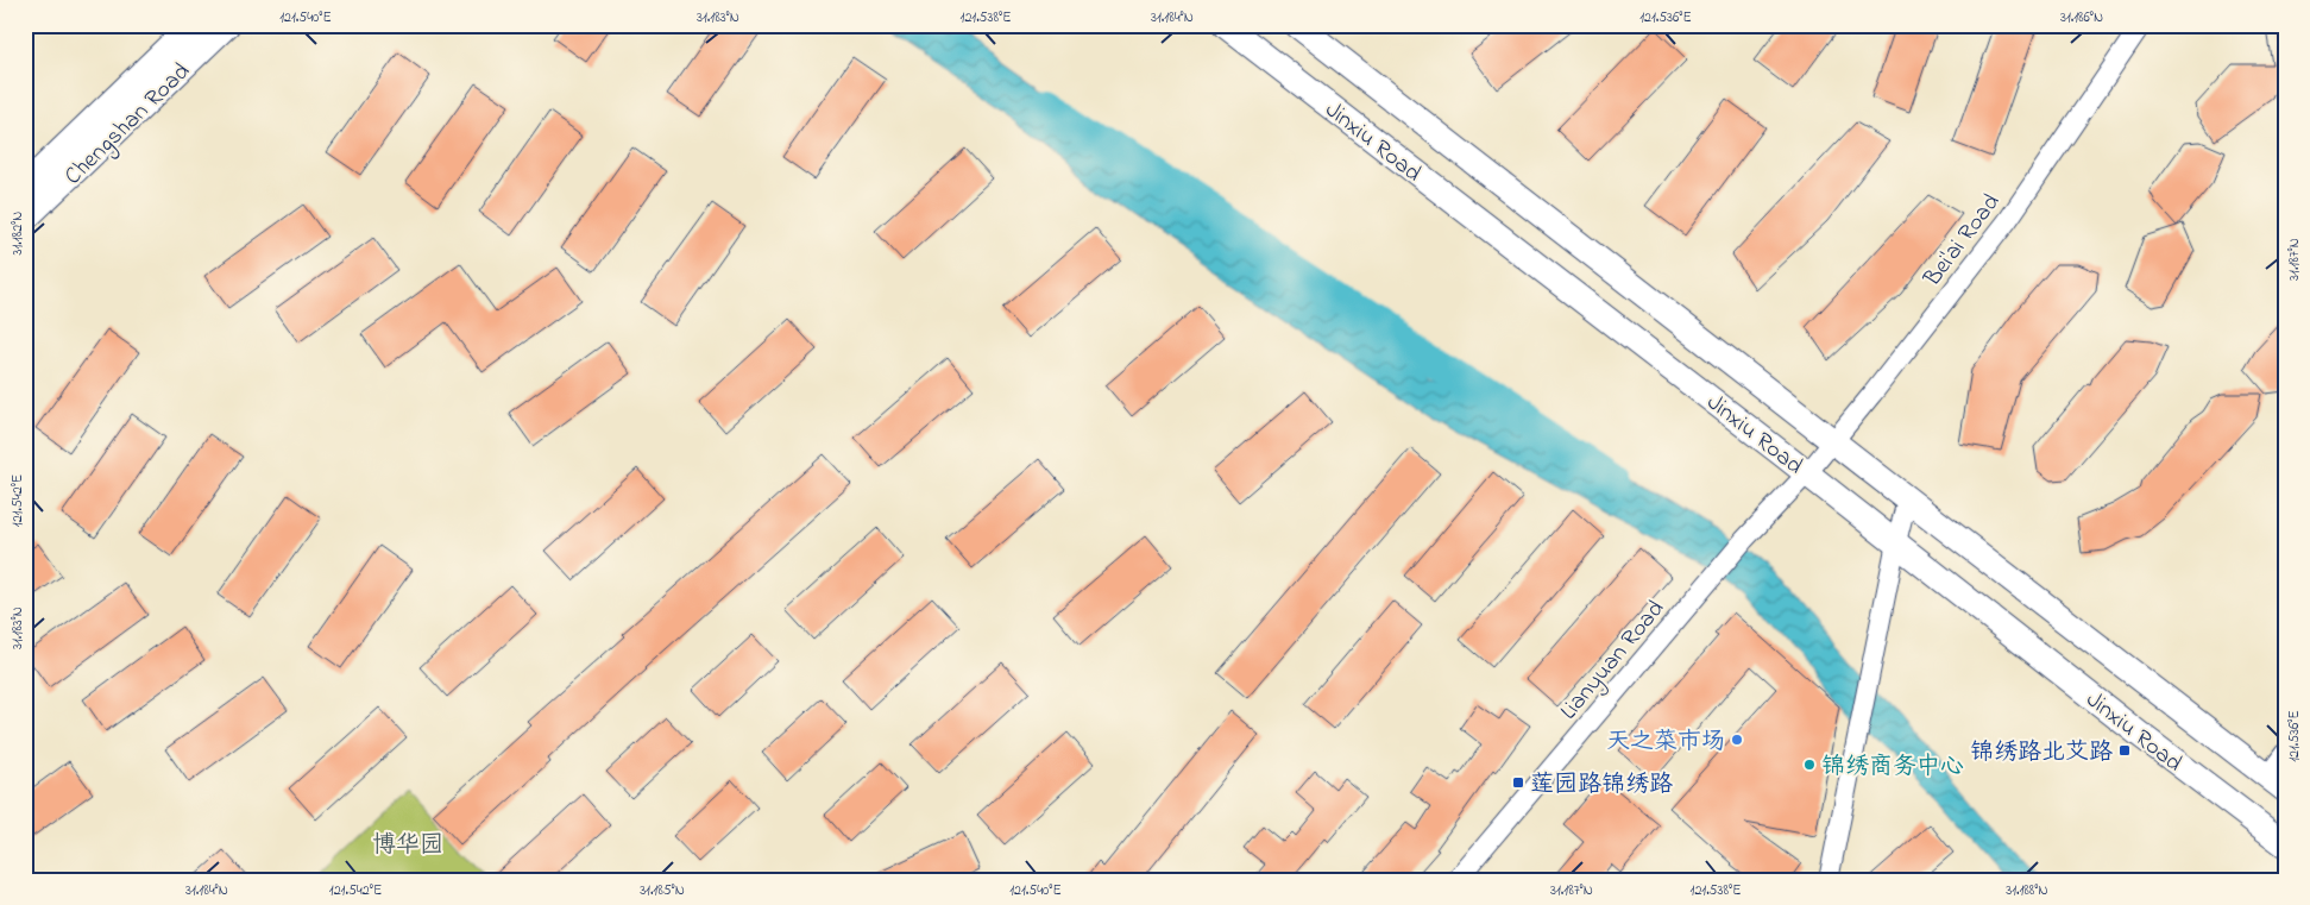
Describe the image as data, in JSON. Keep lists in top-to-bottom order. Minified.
{"streets":{"main road":["Chengshan Road","Jinxiu Road"],"street":["Bei'ai Road","Lianyuan Road"]},"crossings":[["Jinxiu Road","Bei'ai Road"],["Jinxiu Road","Lianyuan Road"],["Bei'ai Road","Lianyuan Road"]],"parks":["博华园"],"places":{"other":["天之菜市场","锦绣商务中心"],"transit":["锦绣路北艾路","莲园路锦绣路"]},"coordinates":["121.540°E","31.183°N","121.538°E","31.184°N","121.536°E","31.186°N","31.182°N","31.187°N","121.542°E","31.185°N","31.188°N"]}
